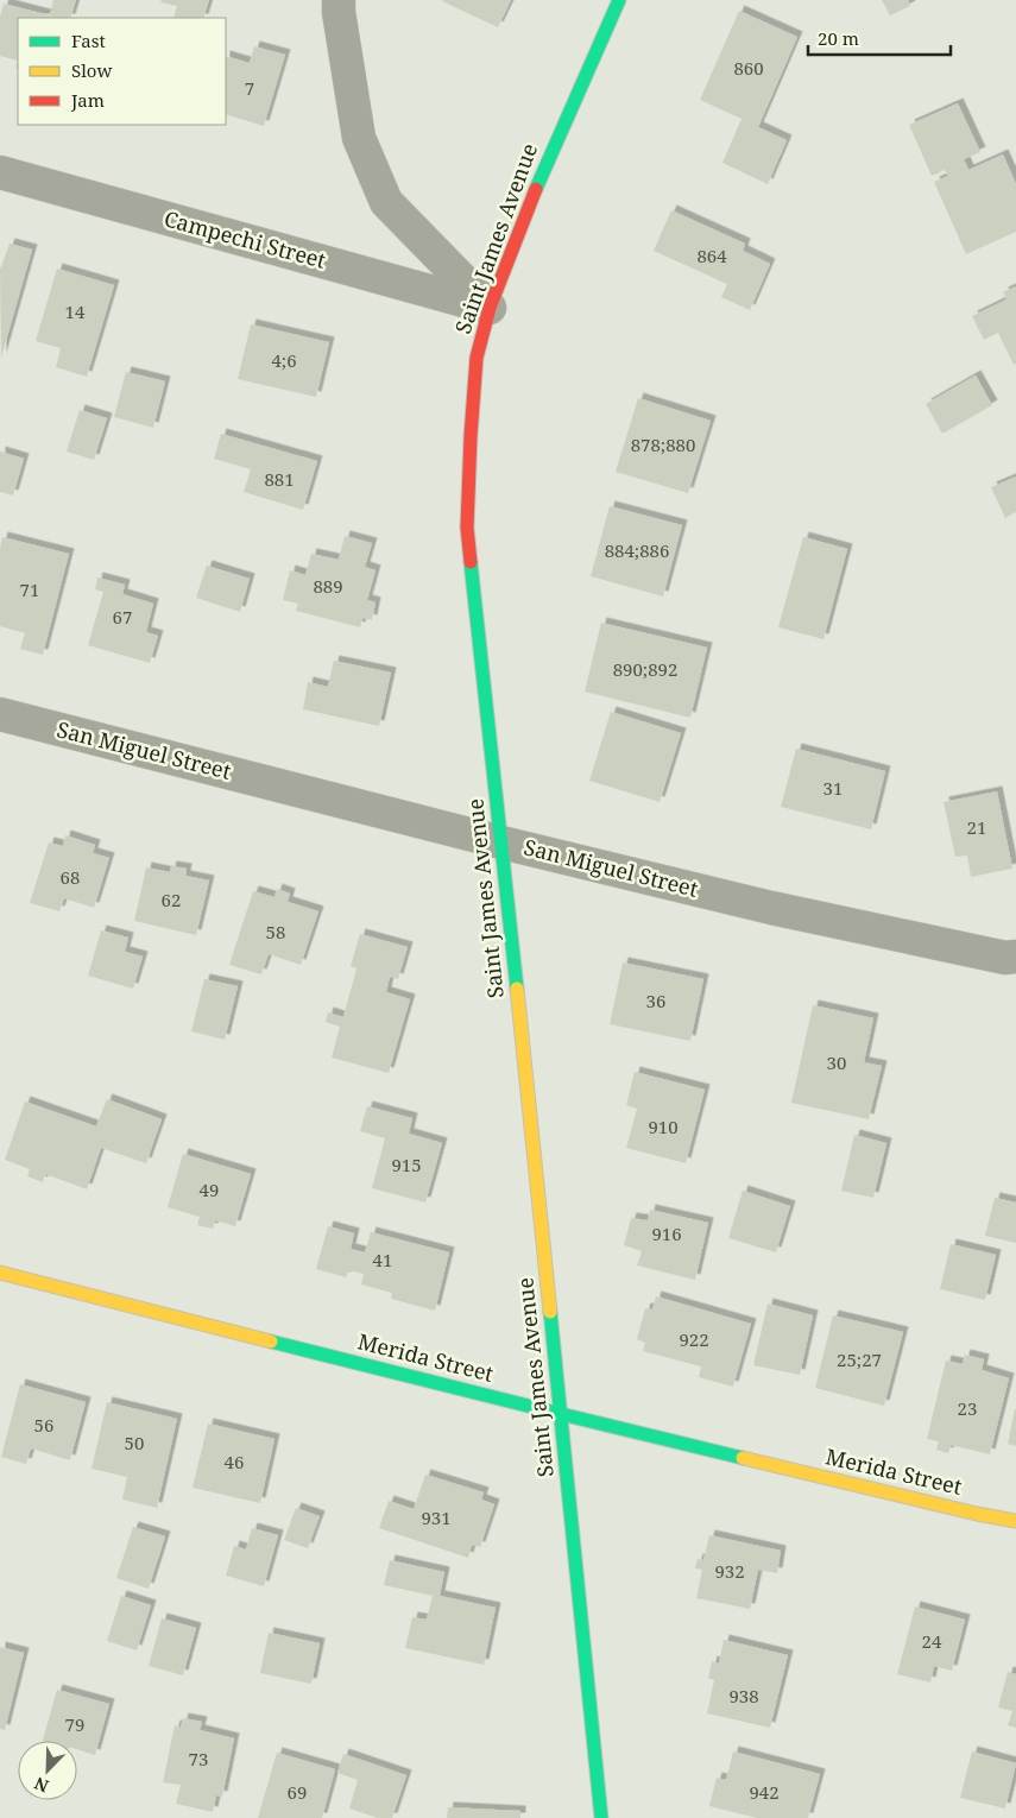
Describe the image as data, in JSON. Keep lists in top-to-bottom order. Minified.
{"streets":{"main road":["Saint James Avenue","Merida Street"],"street":["Campechi Street","San Miguel Street"]},"crossings":[["Saint James Avenue","Campechi Street"],["Saint James Avenue","San Miguel Street"],["Saint James Avenue","Merida Street"]],"house_numbers":["860","7","864","14","4;6","878;880","881","884;886","889","71","67","890;892","31","21","68","62","58","36","30","910","915","49","916","41","922","25;27","23","56","50","46","931","932","24","938","79","73","69","942"],"legend":["Fast","Slow","Jam"],"scale_bar":"20 m","north":"bottom left"}
